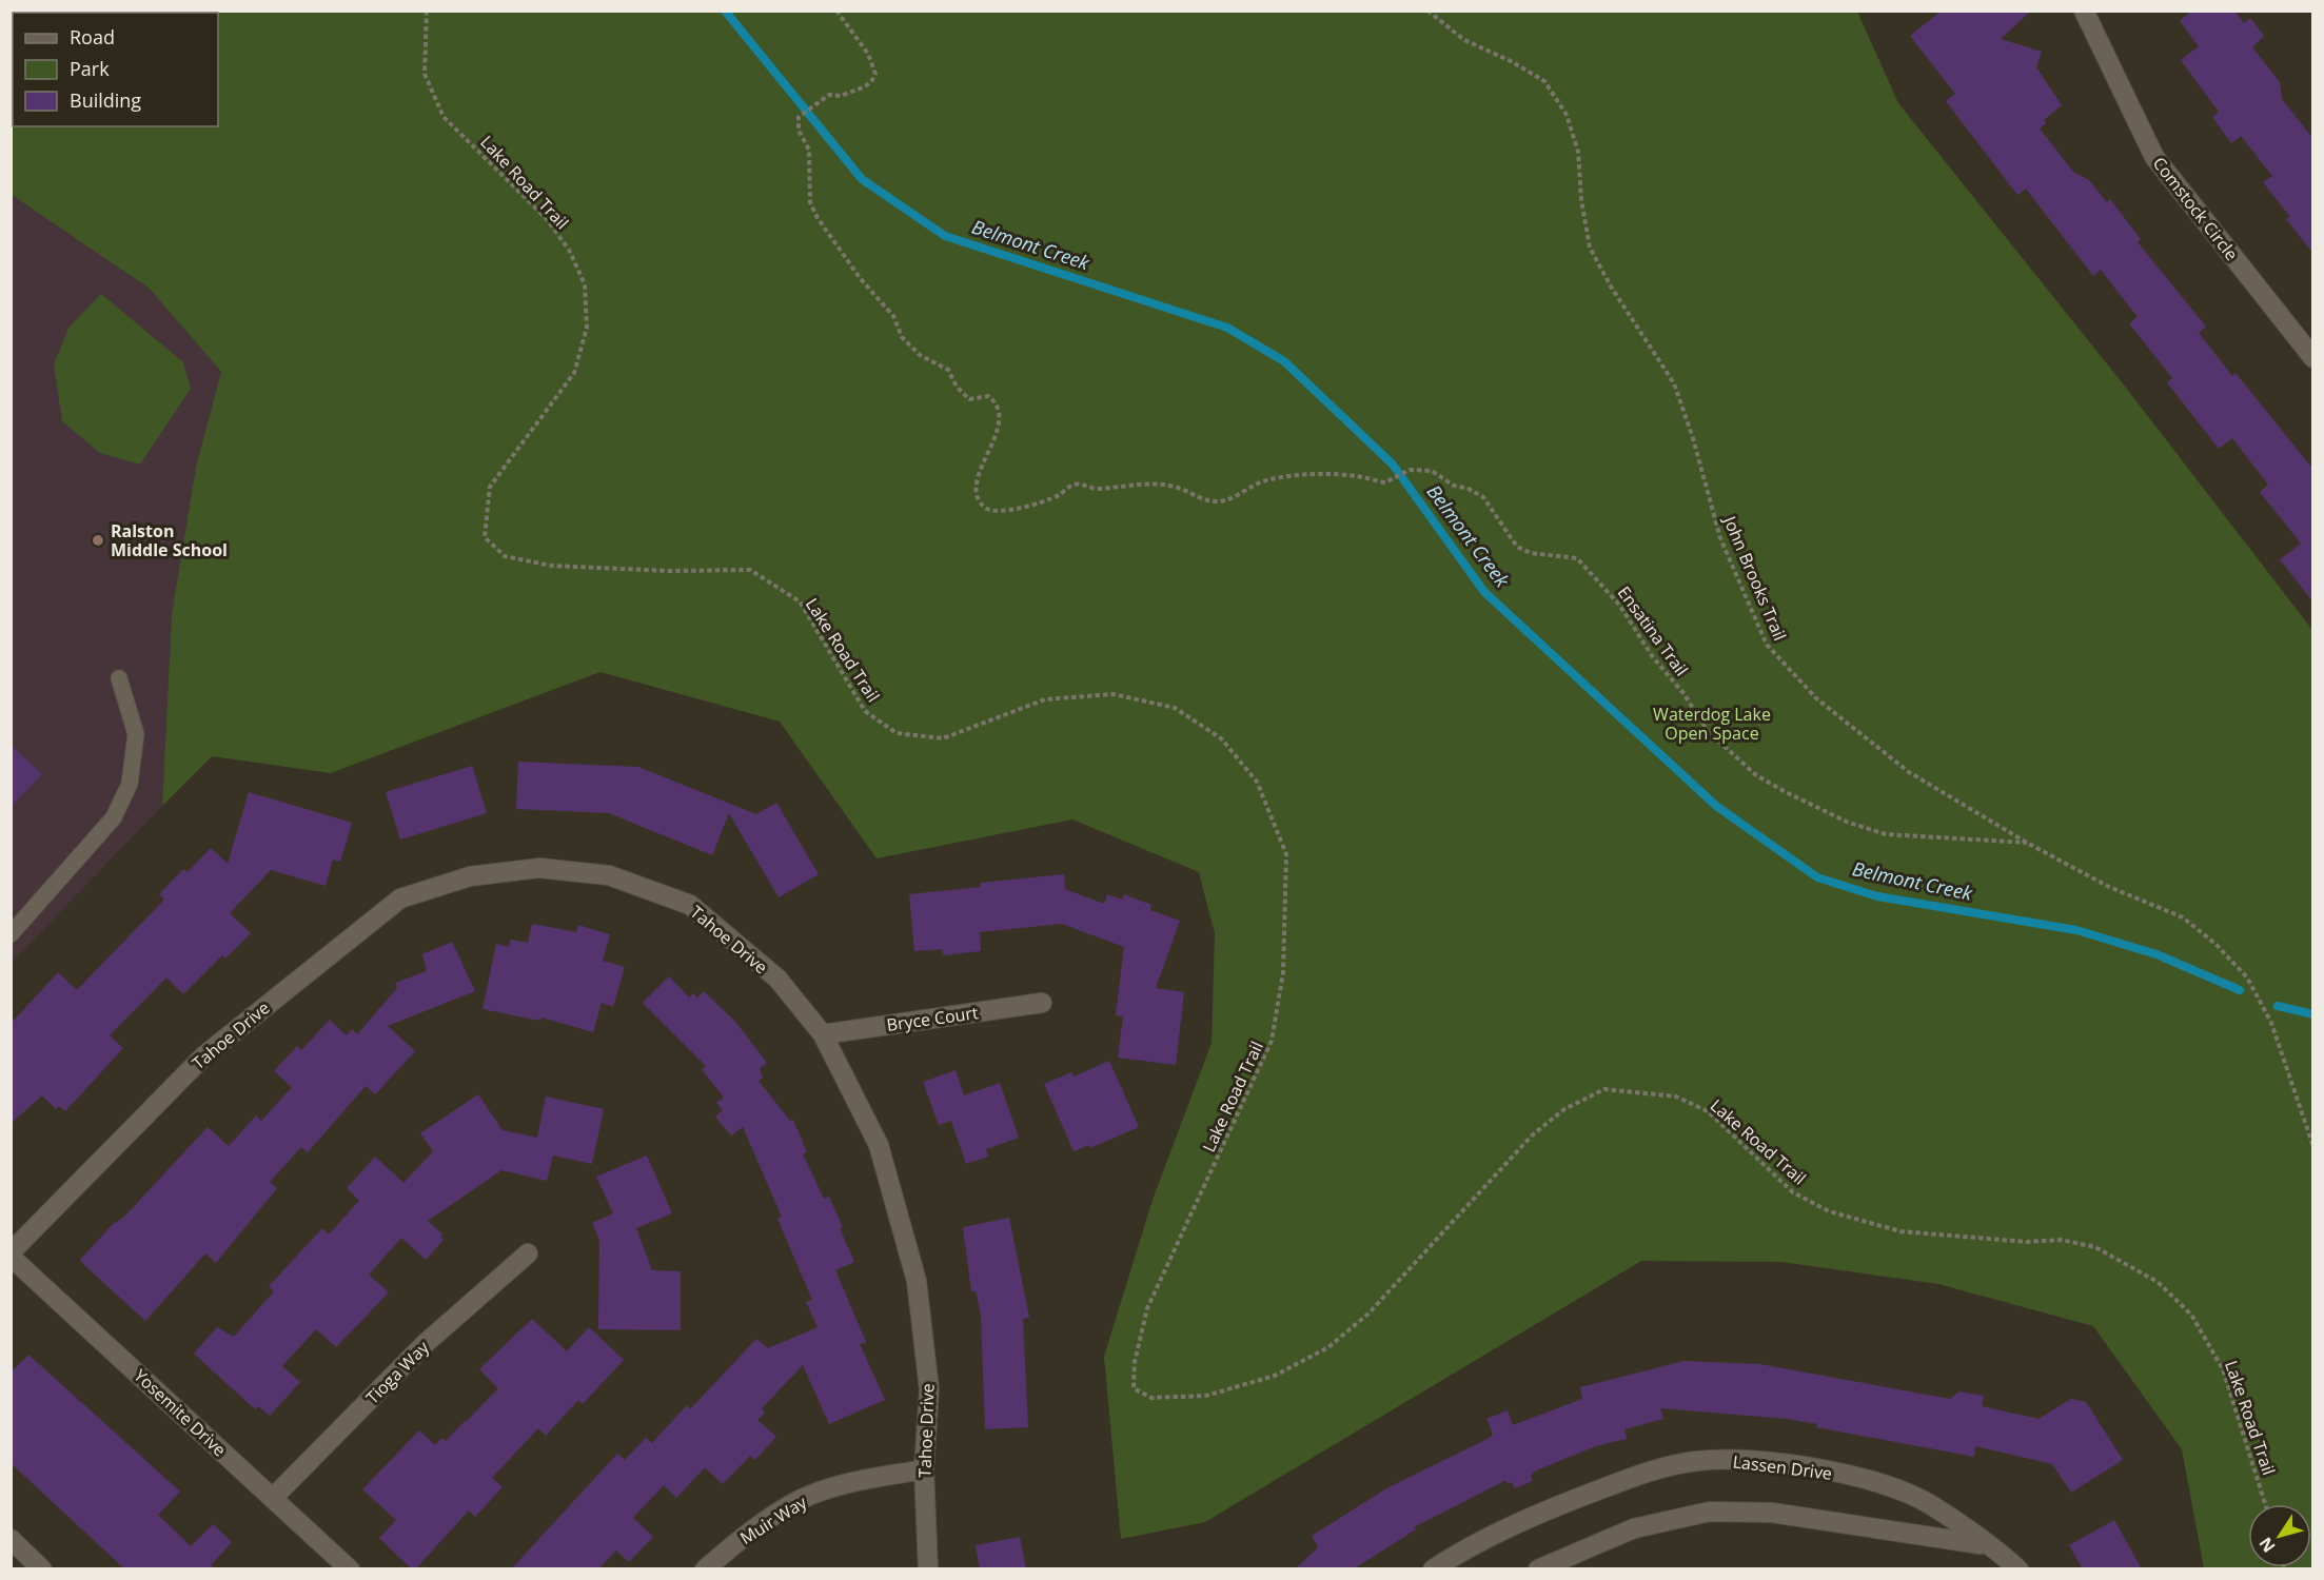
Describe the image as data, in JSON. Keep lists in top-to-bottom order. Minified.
{"streets":{"street":["Comstock Circle","Tahoe Drive","Bryce Court","Tioga Way","Yosemite Drive","Lassen Drive","Muir Way"],"path":["Lake Road Trail","John Brooks Trail","Ensatina Trail"]},"crossings":[["John Brooks Trail","Ensatina Trail"],["Tahoe Drive","Bryce Court"],["Tahoe Drive","Yosemite Drive"],["Tahoe Drive","Muir Way"],["Tioga Way","Yosemite Drive"]],"water":["Belmont Creek"],"parks":["Waterdog Lake Open Space"],"places":["Ralston Middle School"],"legend":["Road","Park","Building"],"north":"bottom left"}
